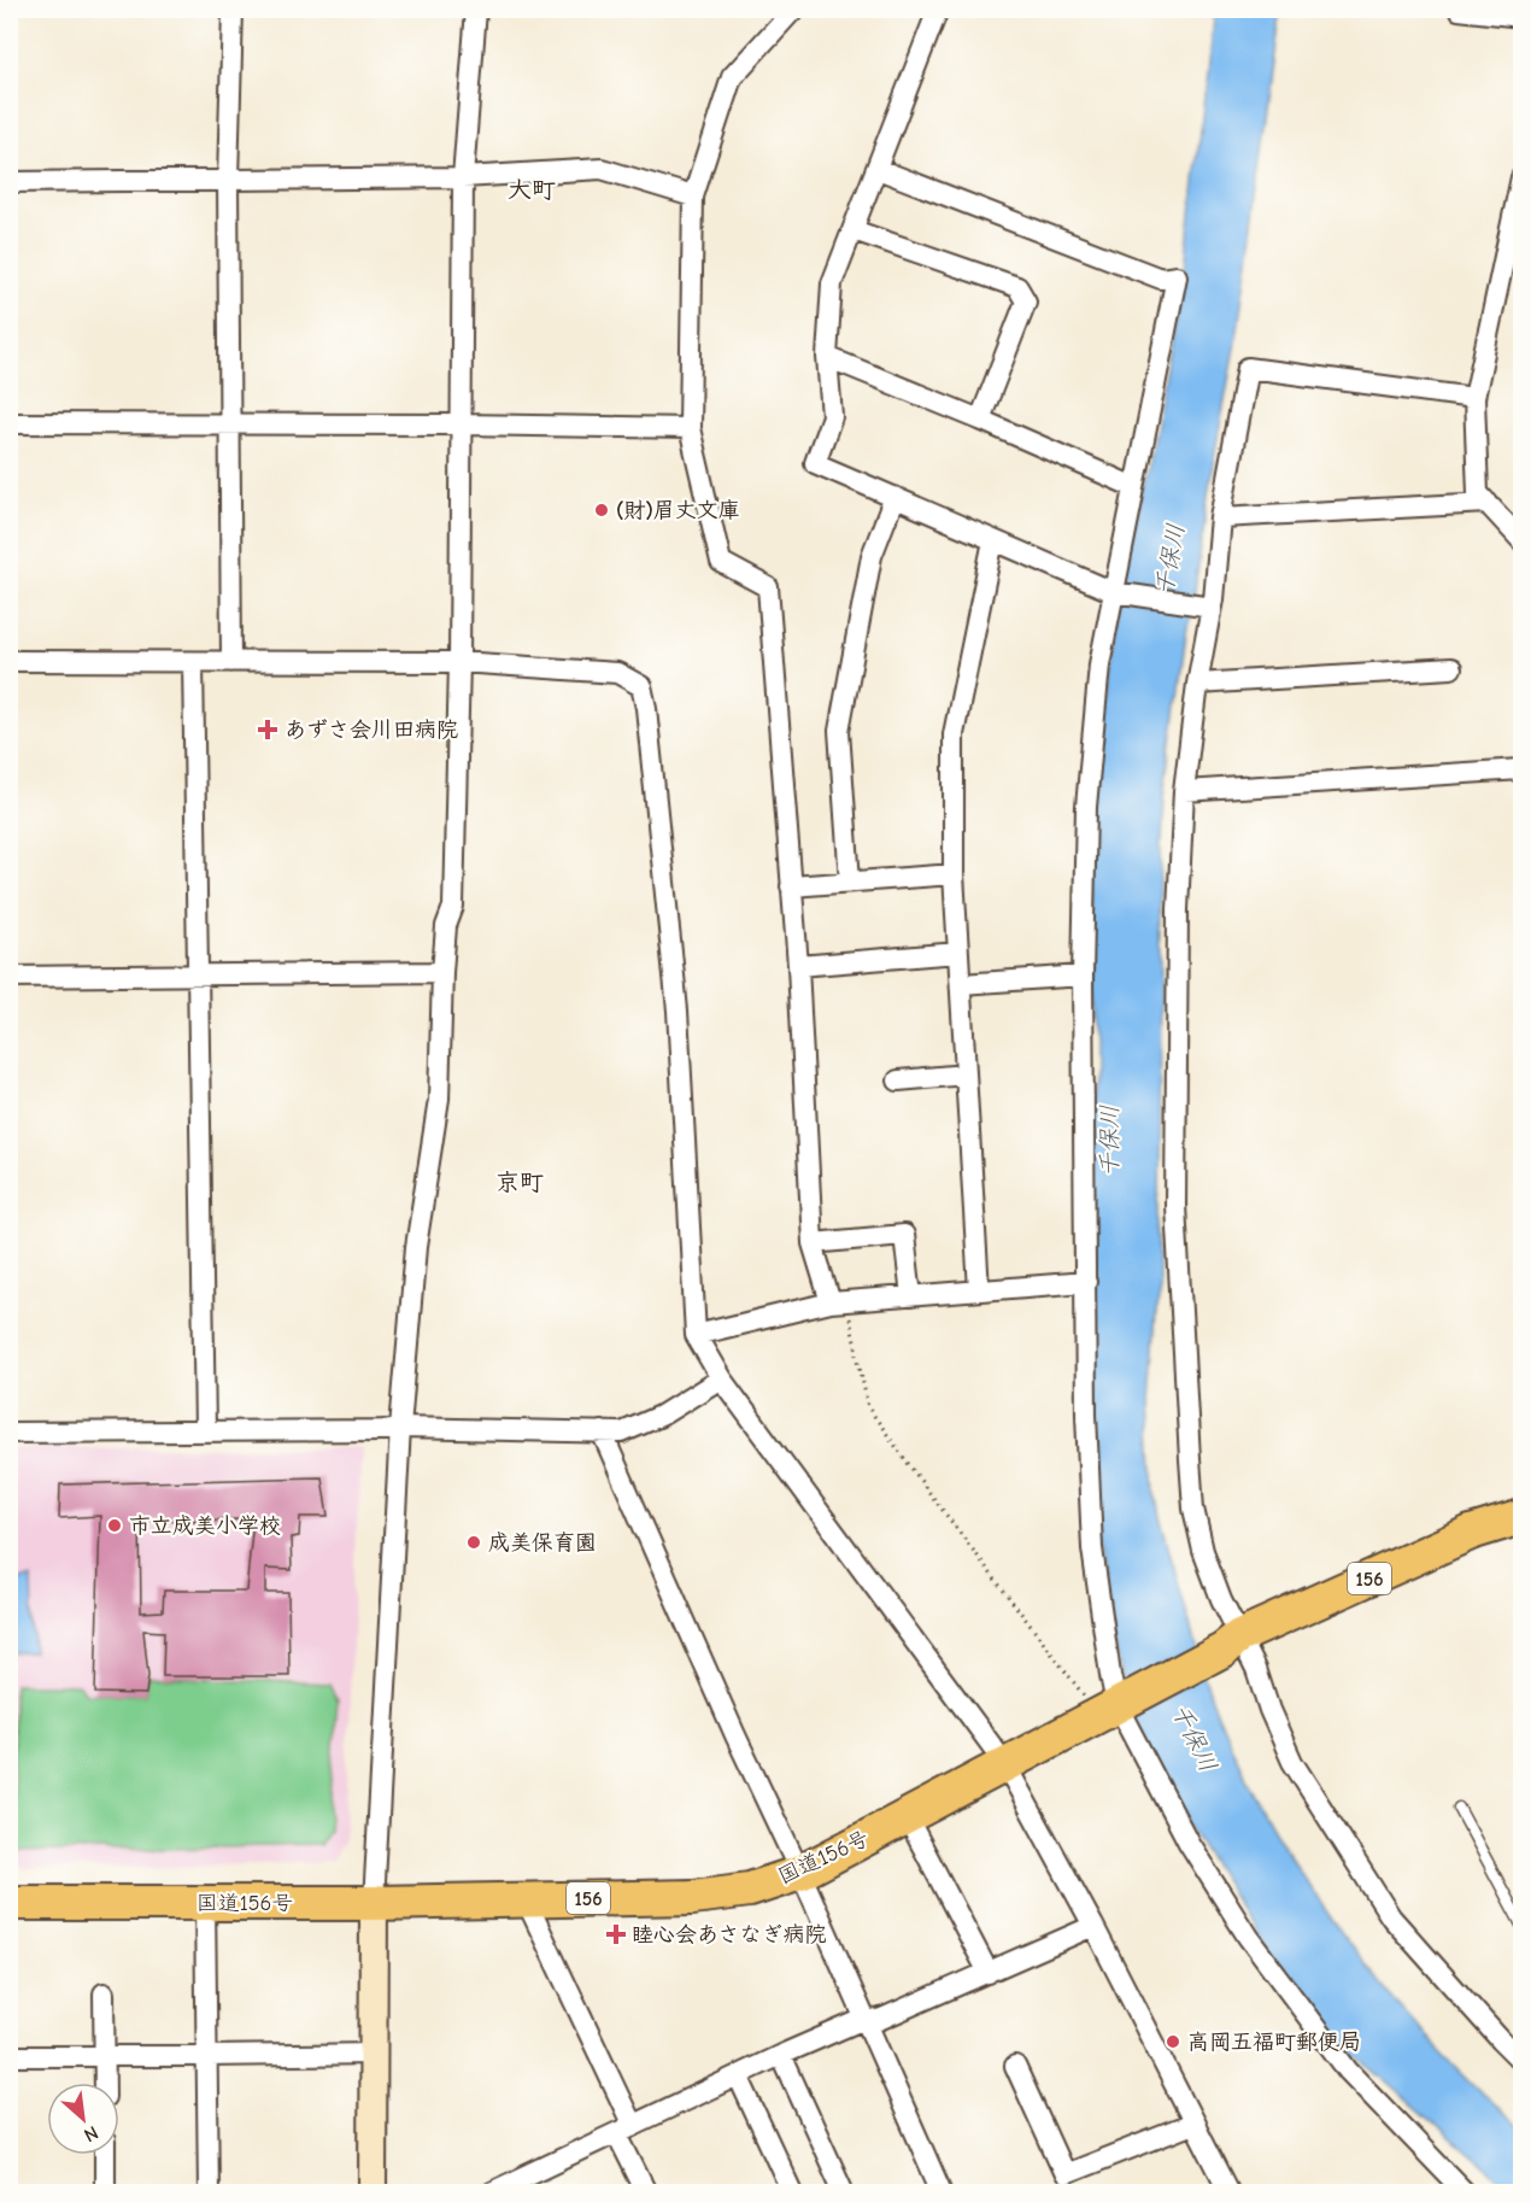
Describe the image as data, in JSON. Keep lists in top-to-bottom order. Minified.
{"streets":{"highway":["156","国道156号"]},"districts":["大町","京町"],"water":["千保川"],"places":{"other":["(財)眉丈文庫","市立成美小学校","成美保育園","高岡五福町郵便局"],"health":["あずさ会川田病院","睦心会あさなぎ病院"]},"north":"bottom right"}
